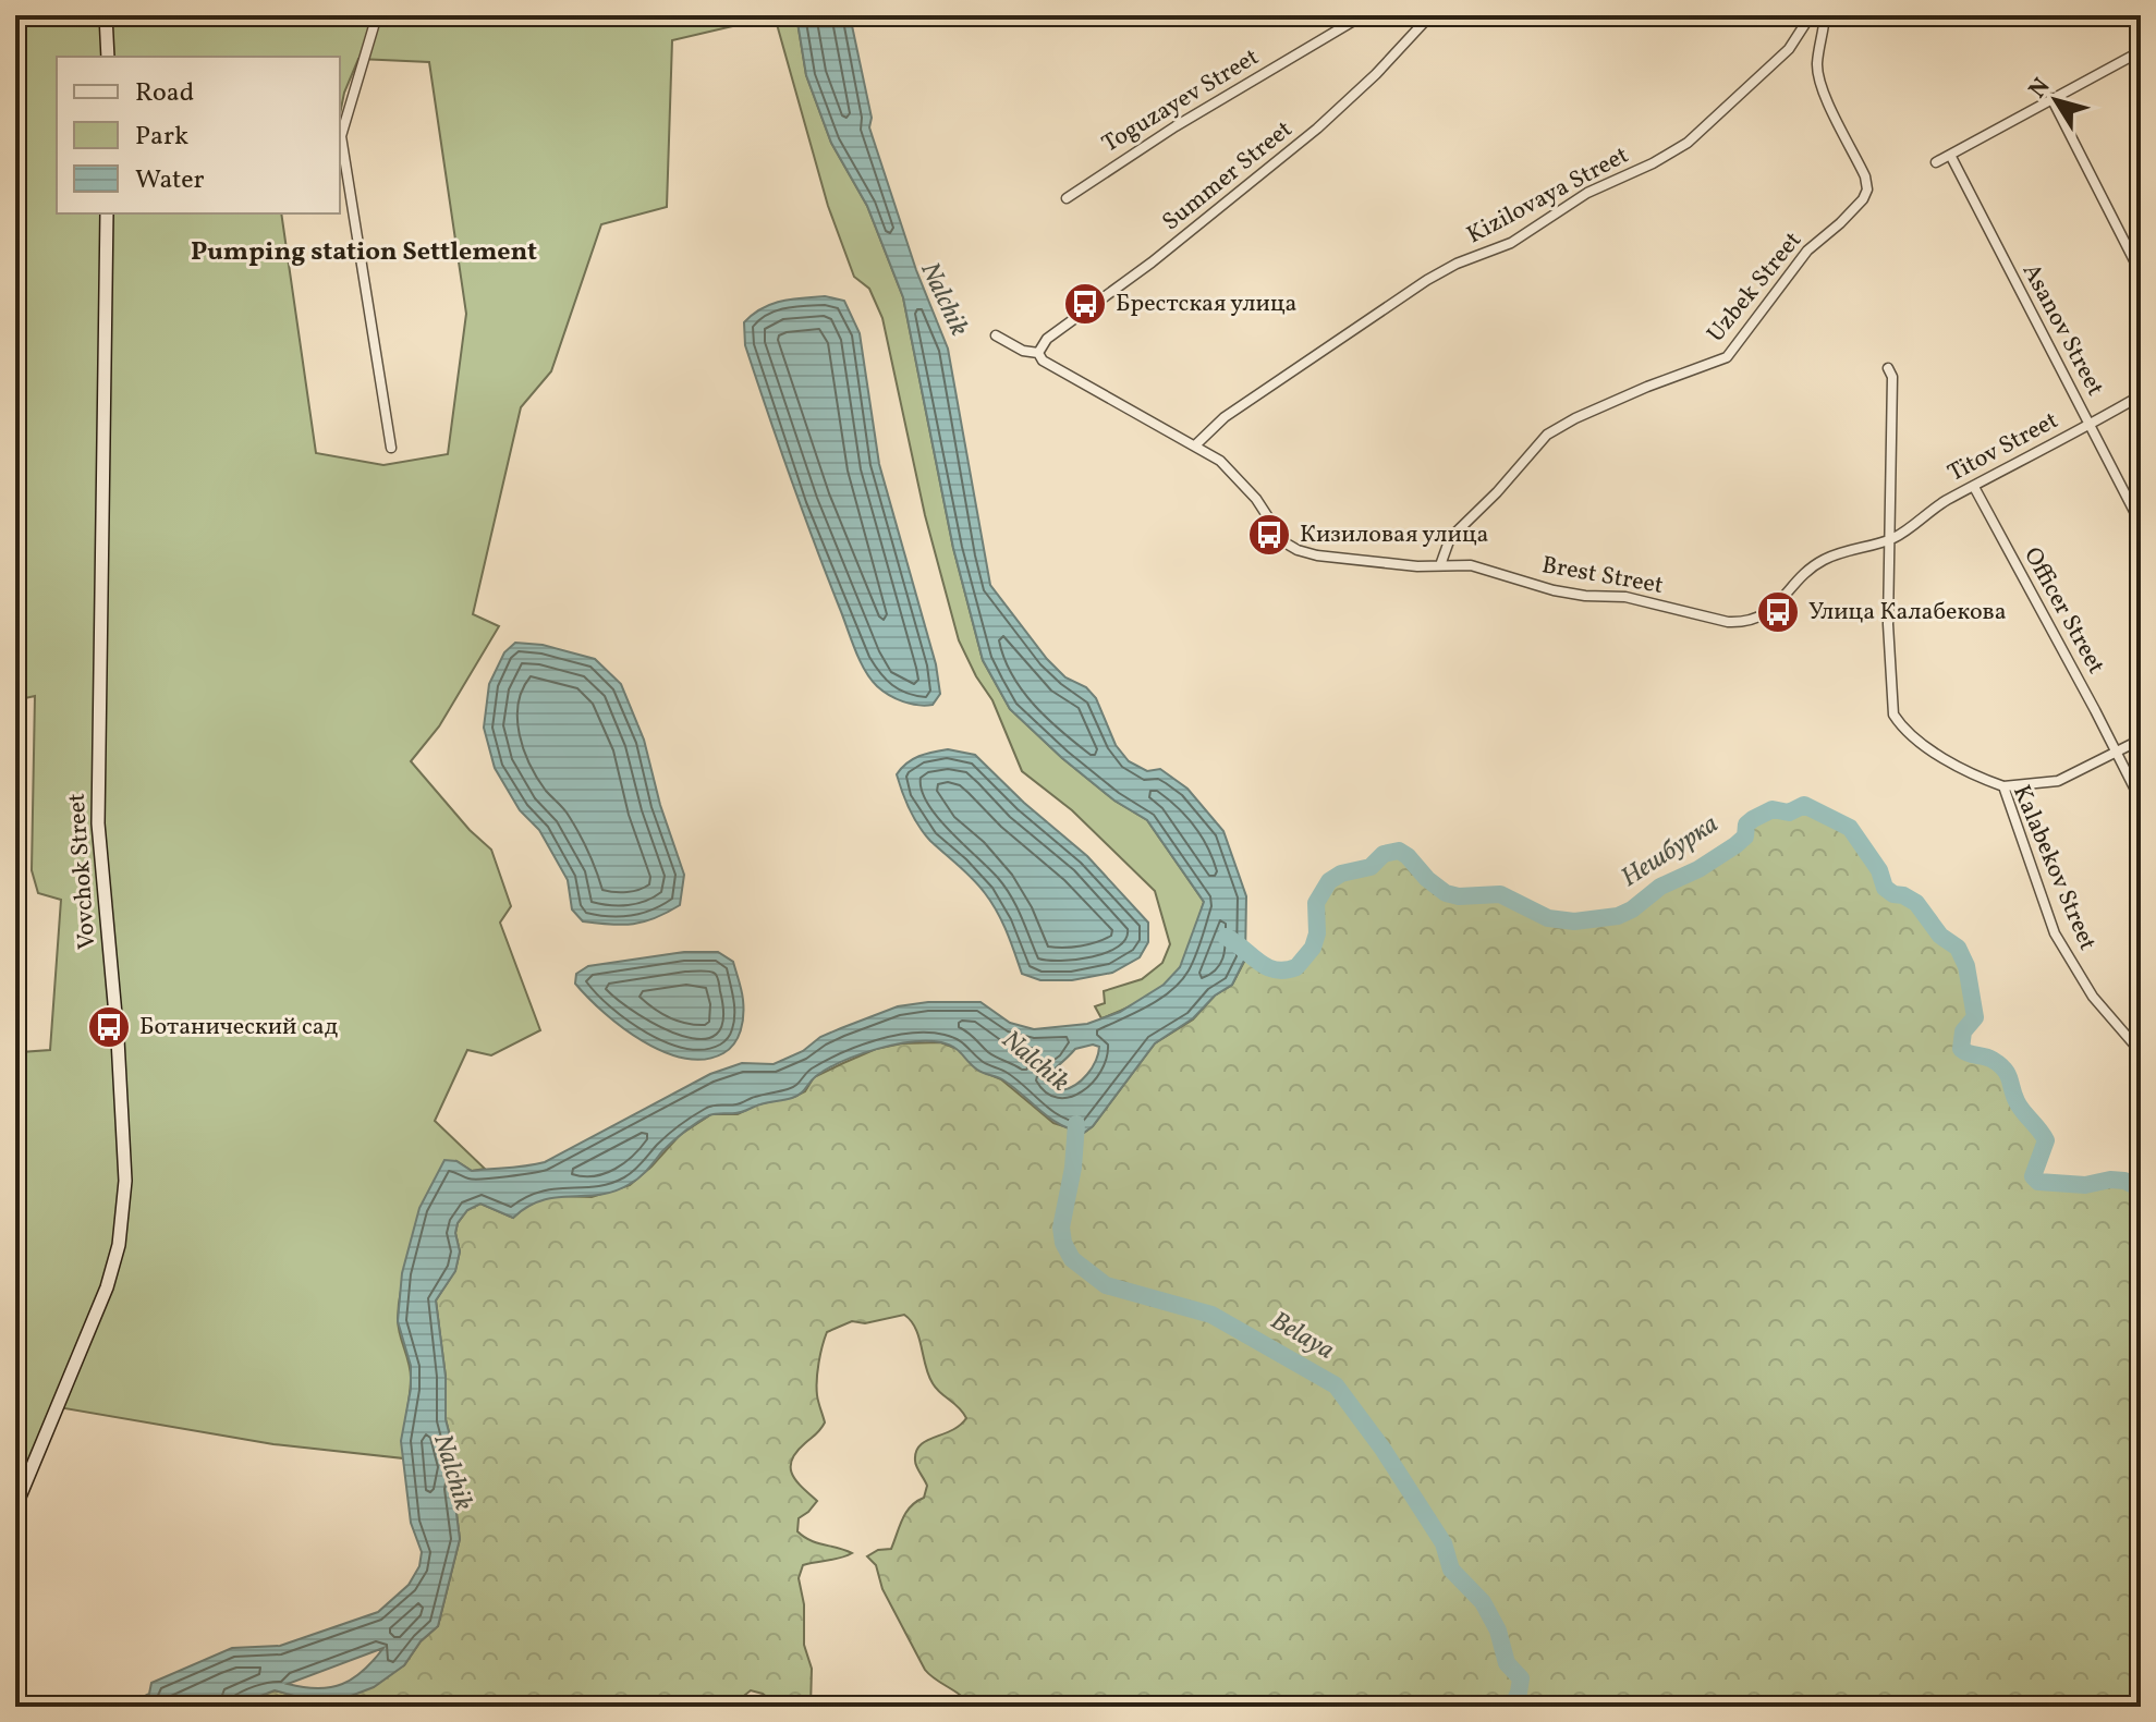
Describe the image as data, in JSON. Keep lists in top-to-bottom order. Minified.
{"streets":{"street":["Toguzayev Street","Summer Street","Kizilovaya Street","Uzbek Street","Asanov Street","Titov Street","Brest Street","Officer Street","Kalabekov Street","Vovchok Street"]},"crossings":[["Summer Street","Brest Street"],["Kizilovaya Street","Brest Street"],["Uzbek Street","Brest Street"],["Asanov Street","Titov Street"],["Titov Street","Brest Street"],["Titov Street","Officer Street"],["Titov Street","Kalabekov Street"],["Brest Street","Kalabekov Street"]],"districts":["Pumping station Settlement"],"water":["Nalchik","Нешбурка","Belaya"],"places":{"bus stop":["Брестская улица","Кизиловая улица","Улица Калабекова","Ботанический сад"]},"legend":["Road","Park","Water"],"north":"top left"}
